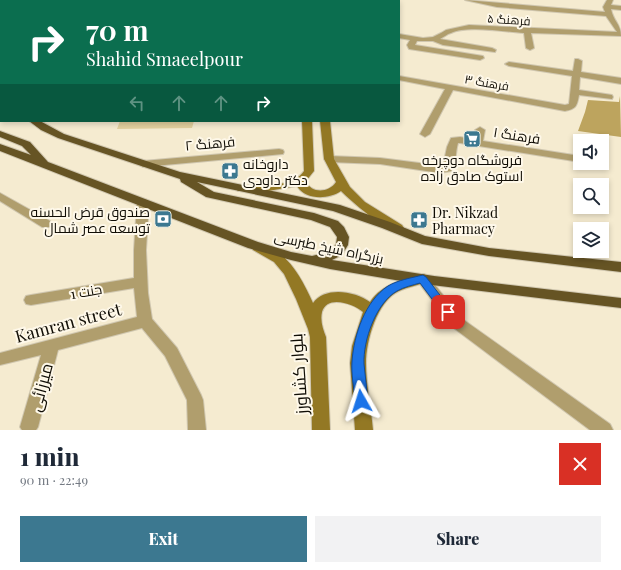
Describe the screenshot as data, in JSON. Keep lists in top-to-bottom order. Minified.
{"streets":{"highway":["بزرگراه شیخ طبرسی"],"main road":["بلوار کشاورز"],"street":["فرهنگ ۵","فرهنگ ۳","فرهنگ ۱","فرهنگ ۲","جنت 1","Kamran street","میرزائی"]},"crossings":[["بزرگراه شیخ طبرسی","بلوار کشاورز"],["Kamran street","میرزائی"]],"places":{"supermarket":["فروشگاه دوچرخه استوک صادق زاده"],"pharmacy":["داروخانه دکتر داودی","Dr. Nikzad Pharmacy"],"bank":["صندوق قرض الحسنه توسعه عصر شمال"]},"page":{"turn":["70 m","Shahid Smaeelpour"],"heading":["1 min","90 m · 22:49"],"buttons":["Exit","Share"]}}
